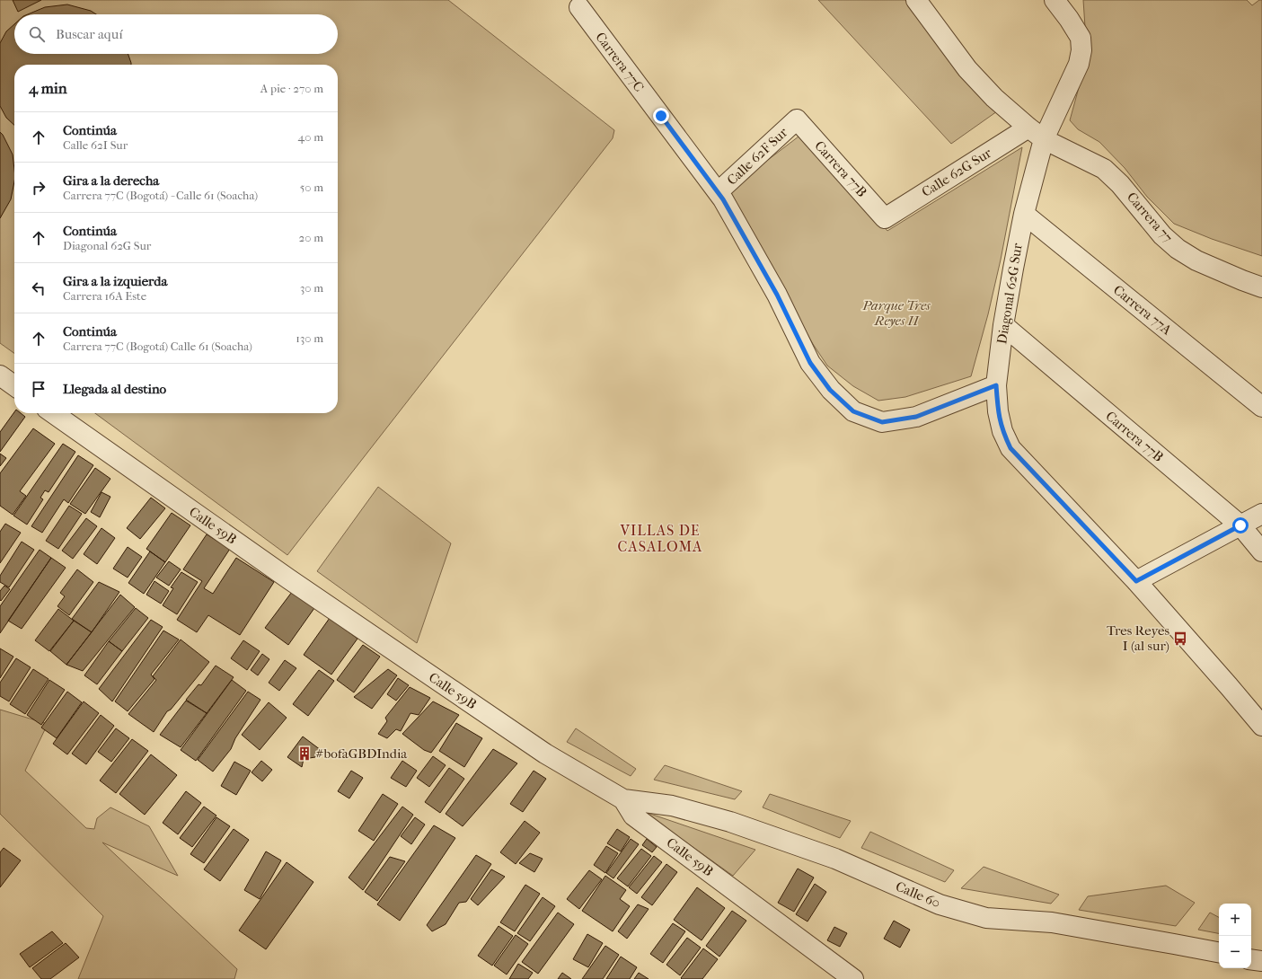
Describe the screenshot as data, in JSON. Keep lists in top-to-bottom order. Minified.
{"streets":{"street":["Carrera 77C","Calle 62F Sur","Carrera 77B","Calle 62G Sur","Carrera 77","Diagonal 62G Sur","Carrera 77A","Calle 59B","Calle 60"]},"crossings":[["Carrera 77C","Calle 62F Sur"],["Carrera 77C","Diagonal 62G Sur"],["Calle 62F Sur","Carrera 77B"],["Carrera 77B","Calle 62G Sur"],["Carrera 77B","Diagonal 62G Sur"],["Calle 62G Sur","Carrera 77"],["Calle 62G Sur","Diagonal 62G Sur"],["Carrera 77","Diagonal 62G Sur"],["Diagonal 62G Sur","Carrera 77A"],["Calle 59B","Calle 60"]],"districts":["VILLAS DE CASALOMA"],"parks":["Parque Tres Reyes II"],"places":{"bus stop":["Tres Reyes I (al sur)"],"building":["#bofaGBDIndia"]},"page":{"search":"Buscar aquí","heading":["4 min","A pie · 270 m"],"list":[["Continúa","Calle 62I Sur","40 m"],["Gira a la derecha","Carrera 77C (Bogotá) - Calle 61 (Soacha)","50 m"],["Continúa","Diagonal 62G Sur","20 m"],["Gira a la izquierda","Carrera 16A Este","30 m"],["Continúa","Carrera 77C (Bogotá) Calle 61 (Soacha)","130 m"],"Llegada al destino"],"map_buttons":["+","−"]}}
